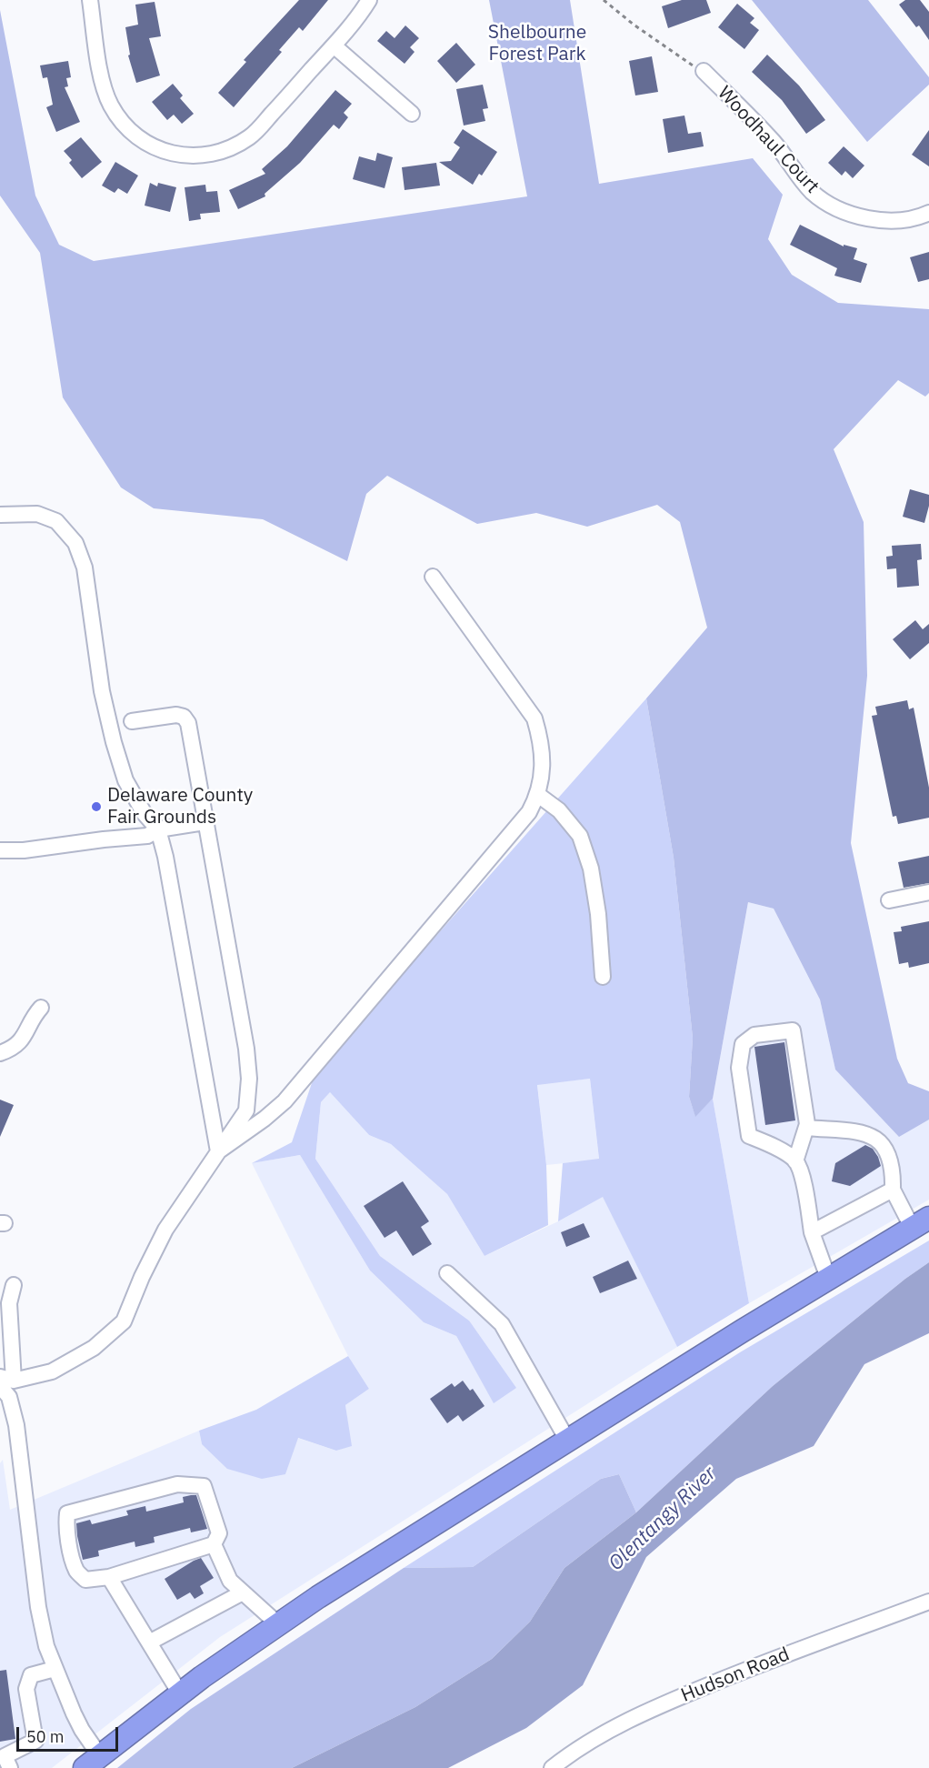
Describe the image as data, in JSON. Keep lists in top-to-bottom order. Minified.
{"streets":{"street":["Woodhaul Court","Hudson Road"]},"water":["Olentangy River"],"parks":["Shelbourne Forest Park"],"places":["Delaware County Fair Grounds"],"scale_bar":"50 m"}
